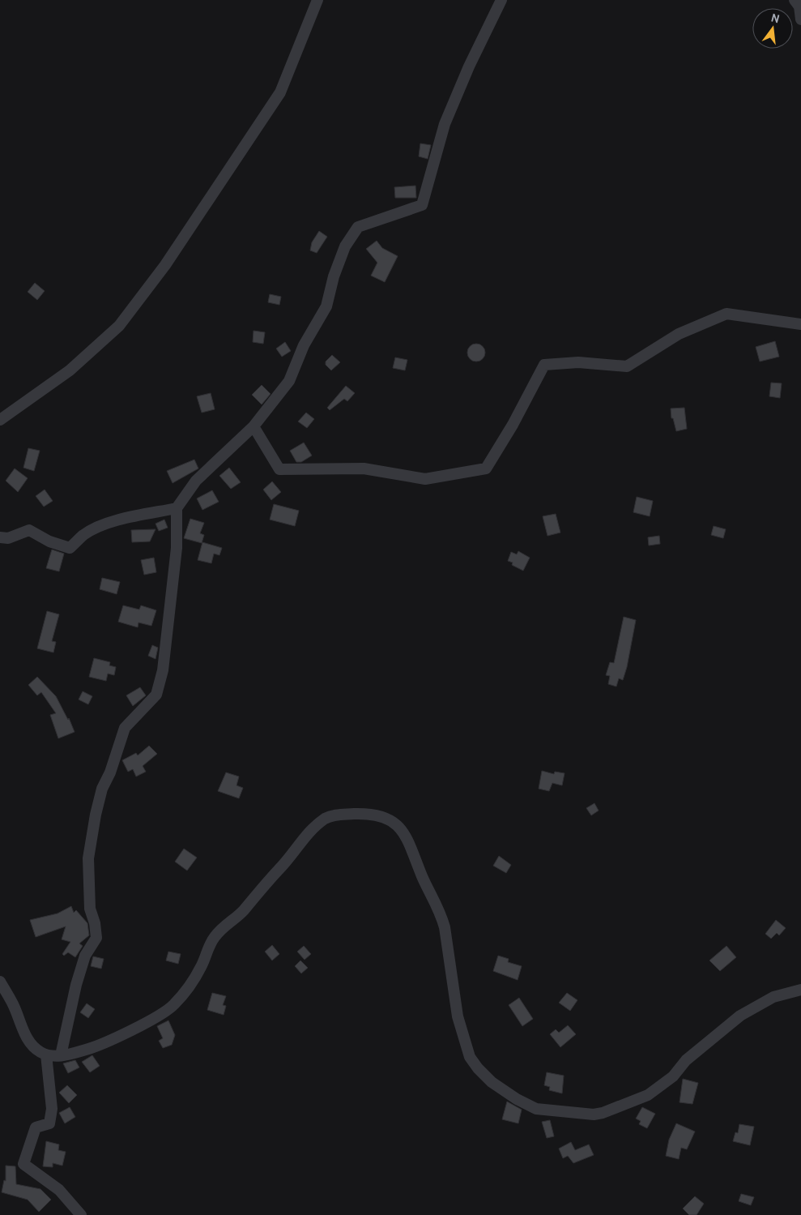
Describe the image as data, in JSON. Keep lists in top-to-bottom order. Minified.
{"north":"top"}
